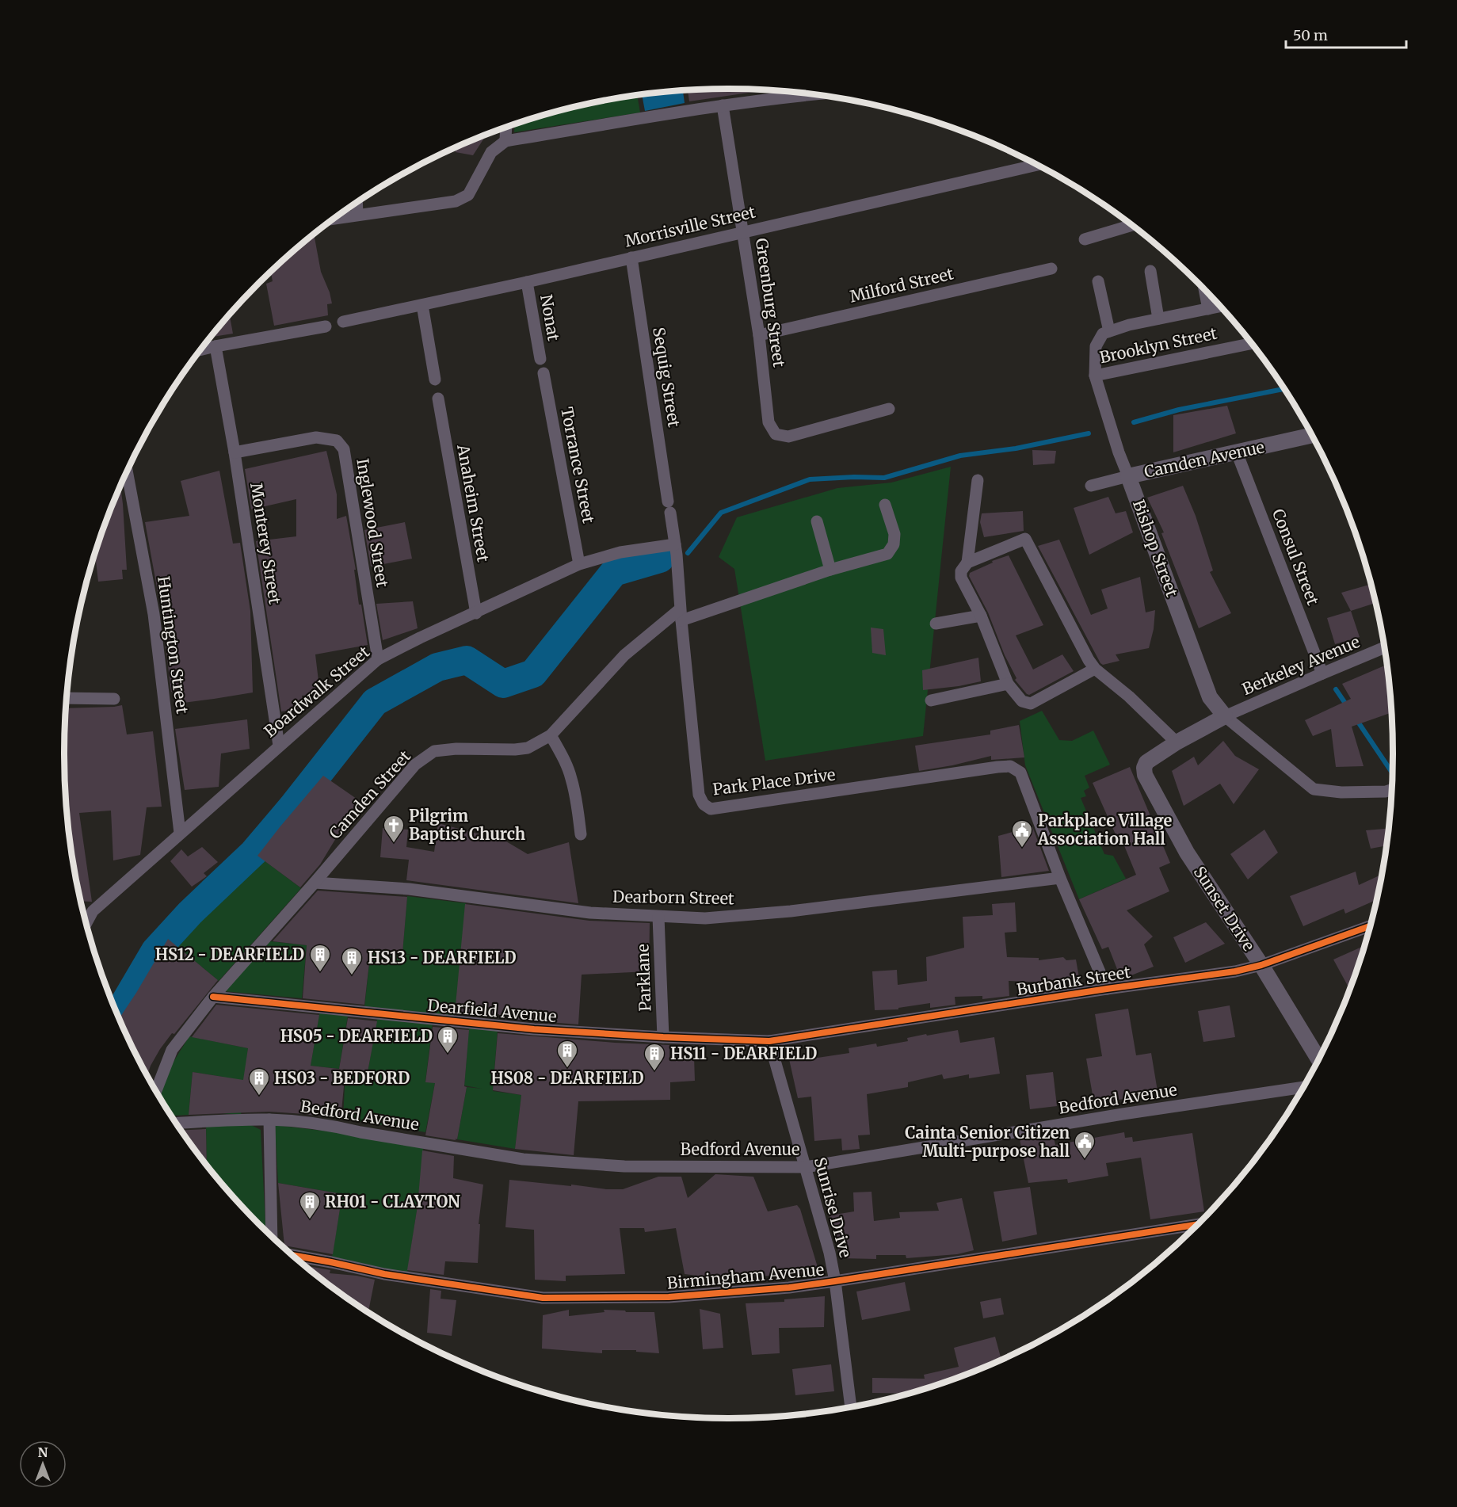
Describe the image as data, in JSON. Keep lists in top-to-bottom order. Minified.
{"streets":{"street":["Morrisville Street","Milford Street","Greenburg Street","Nonat","Brooklyn Street","Sequig Street","Camden Avenue","Torrance Street","Anaheim Street","Inglewood Street","Monterey Street","Bishop Street","Consul Street","Huntington Street","Berkeley Avenue","Boardwalk Street","Park Place Drive","Camden Street","Dearborn Street","Sunset Drive","Parklane","Burbank Street","Dearfield Avenue","Bedford Avenue","Sunrise Drive","Birmingham Avenue"]},"crossings":[["Morrisville Street","Greenburg Street"],["Morrisville Street","Nonat"],["Morrisville Street","Sequig Street"],["Milford Street","Greenburg Street"],["Brooklyn Street","Bishop Street"],["Sequig Street","Boardwalk Street"],["Sequig Street","Park Place Drive"],["Camden Avenue","Bishop Street"],["Camden Avenue","Consul Street"],["Torrance Street","Boardwalk Street"],["Anaheim Street","Boardwalk Street"],["Inglewood Street","Monterey Street"],["Inglewood Street","Boardwalk Street"],["Monterey Street","Boardwalk Street"],["Bishop Street","Berkeley Avenue"],["Consul Street","Berkeley Avenue"],["Huntington Street","Boardwalk Street"],["Boardwalk Street","Park Place Drive"],["Park Place Drive","Camden Street"],["Park Place Drive","Dearborn Street"],["Camden Street","Dearborn Street"],["Camden Street","Dearfield Avenue"],["Dearborn Street","Parklane"],["Sunset Drive","Burbank Street"],["Parklane","Dearfield Avenue"],["Burbank Street","Dearfield Avenue"],["Burbank Street","Sunrise Drive"],["Dearfield Avenue","Sunrise Drive"],["Bedford Avenue","Sunrise Drive"],["Sunrise Drive","Birmingham Avenue"]],"places":{"church":["Pilgrim Baptist Church"],"public building":["Parkplace Village Association Hall","Cainta Senior Citizen Multi-purpose hall"],"building":["HS12 - DEARFIELD","HS13 - DEARFIELD","HS05 - DEARFIELD","HS08 - DEARFIELD","HS11 - DEARFIELD","HS03 - BEDFORD","RH01 - CLAYTON"]},"scale_bar":"50 m","north":"top"}
